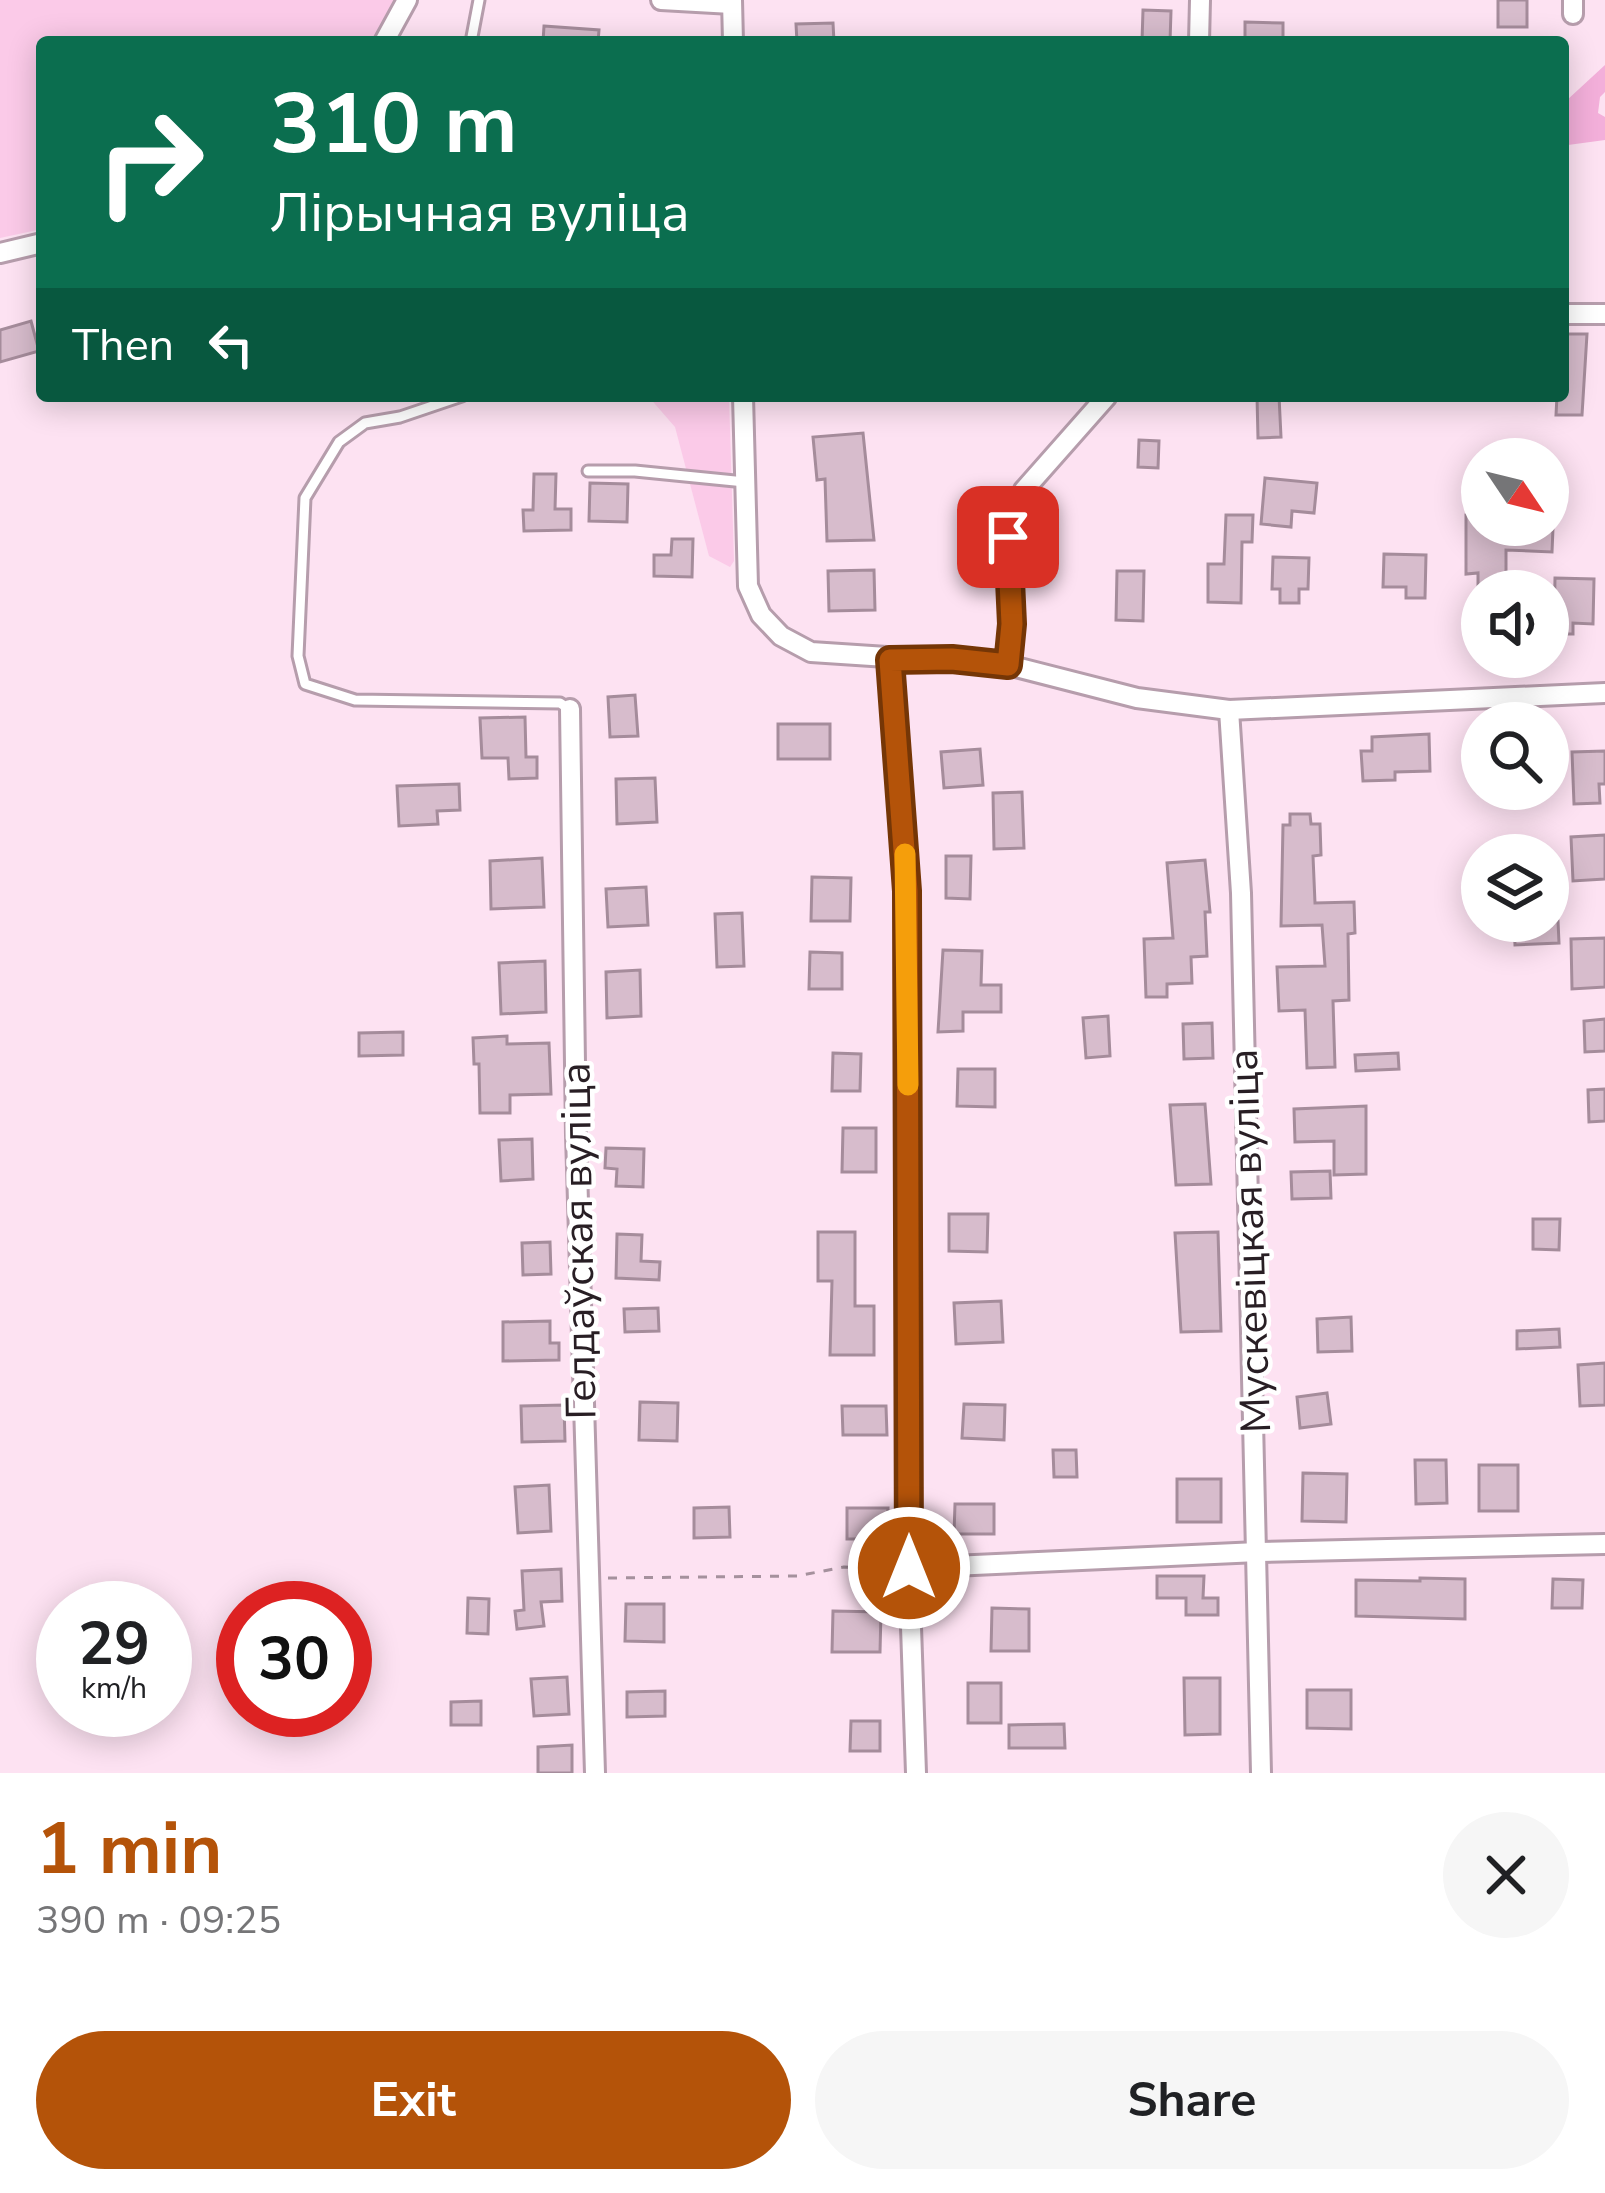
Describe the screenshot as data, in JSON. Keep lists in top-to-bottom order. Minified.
{"streets":{"street":["Гелдаўская вуліца","Мускевіцкая вуліца"]},"north":"bottom right","page":{"turn":["310 m","Лірычная вуліца"],"then":"Then","speed":"29 km/h","limit":"30","heading":["1 min","390 m · 09:25"],"buttons":["Exit","Share"]}}
